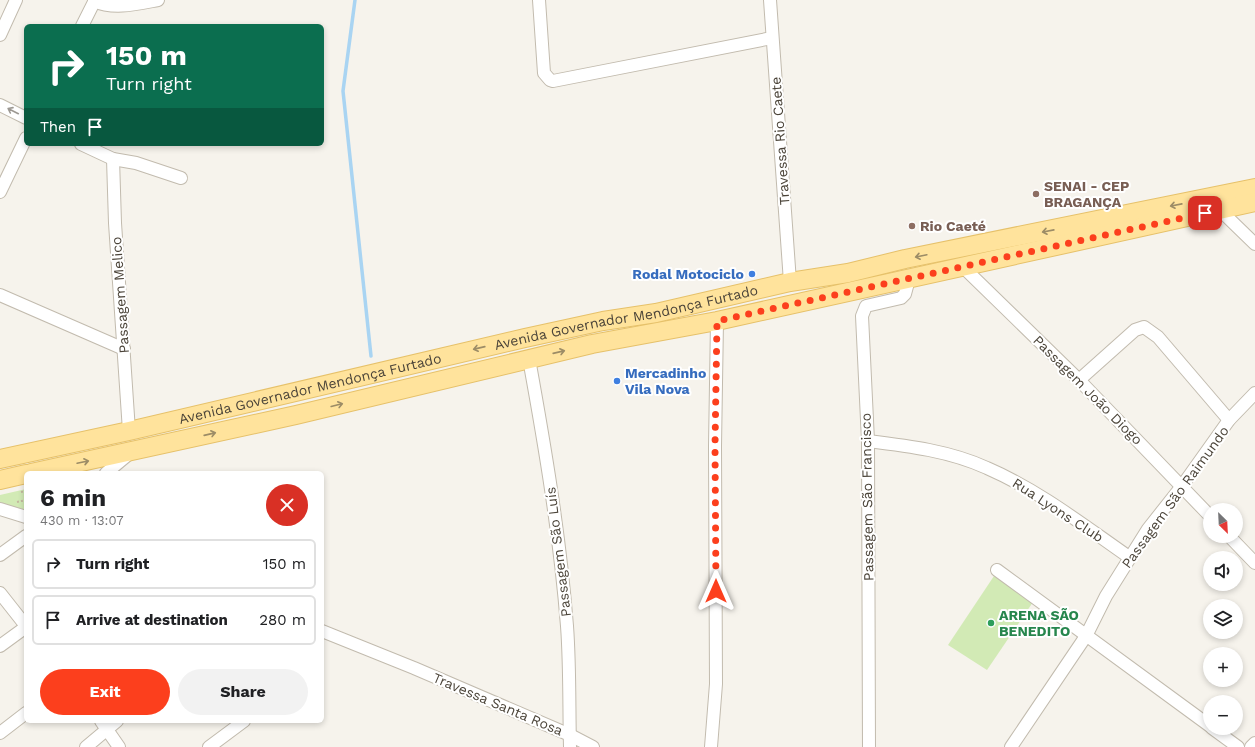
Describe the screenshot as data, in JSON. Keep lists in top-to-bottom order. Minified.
{"streets":{"main road":["Avenida Governador Mendonça Furtado"],"street":["Travessa Rio Caete","Passagem Melico","Passagem João Diogo","Passagem São Francisco","Passagem São Raimundo","Rua Lyons Club","Passagem São Luís","Travessa Santa Rosa"]},"crossings":[["Travessa Rio Caete","Avenida Governador Mendonça Furtado"],["Passagem Melico","Avenida Governador Mendonça Furtado"],["Avenida Governador Mendonça Furtado","Passagem João Diogo"],["Avenida Governador Mendonça Furtado","Passagem São Francisco"],["Avenida Governador Mendonça Furtado","Passagem São Luís"],["Passagem João Diogo","Passagem São Raimundo"],["Passagem São Francisco","Rua Lyons Club"],["Passagem São Raimundo","Rua Lyons Club"],["Passagem São Luís","Travessa Santa Rosa"]],"places":["SENAI - CEP BRAGANÇA","Rio Caeté","Rodal Motociclo","Mercadinho Vila Nova","ARENA SÃO BENEDITO"],"north":"bottom right","page":{"turn":["150 m","Turn right"],"then":"Then","heading":["6 min","430 m · 13:07"],"map_buttons":["+","−"],"list":[{"name":"Turn right","value":"150 m"},{"name":"Arrive at destination","value":"280 m"}],"buttons":["Exit","Share"]}}
